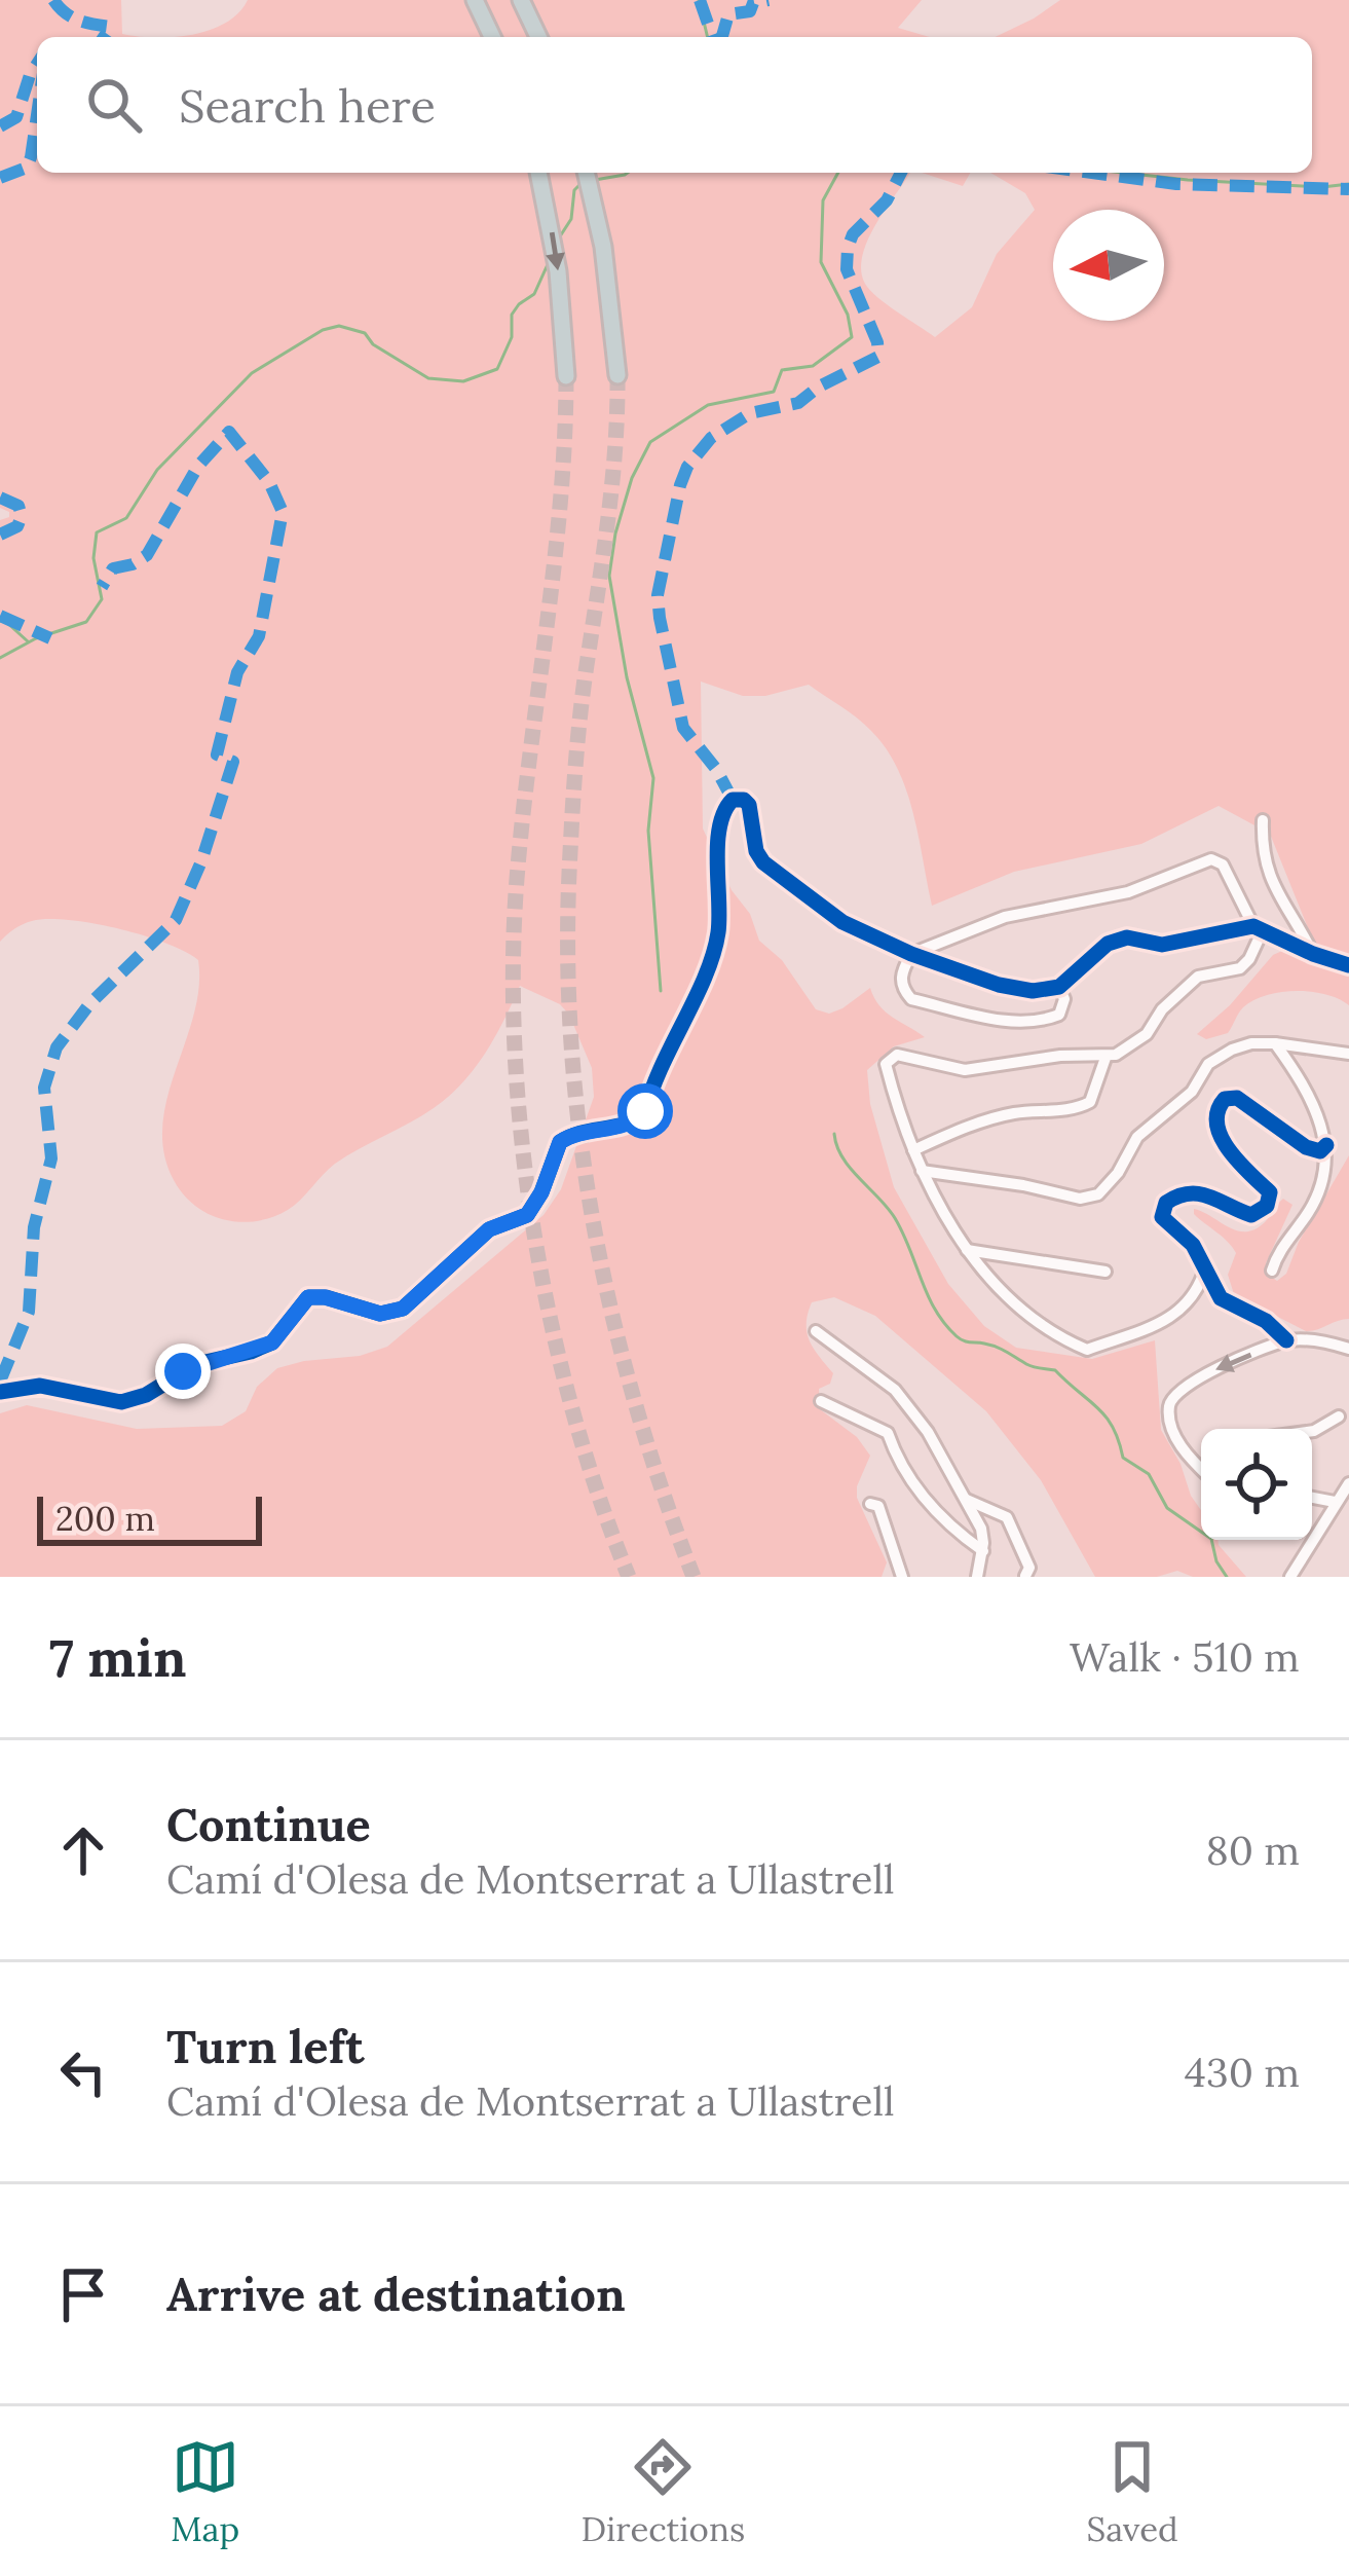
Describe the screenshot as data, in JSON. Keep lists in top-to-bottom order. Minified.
{"scale_bar":"200 m","north":"left","page":{"search":"Search here","scale":"200 m","heading":["7 min","Walk · 510 m"],"list":[["Continue","Camí d'Olesa de Montserrat a Ullastrell","80 m"],["Turn left","Camí d'Olesa de Montserrat a Ullastrell","430 m"],"Arrive at destination"],"nav":["Map","Directions","Saved"]}}
